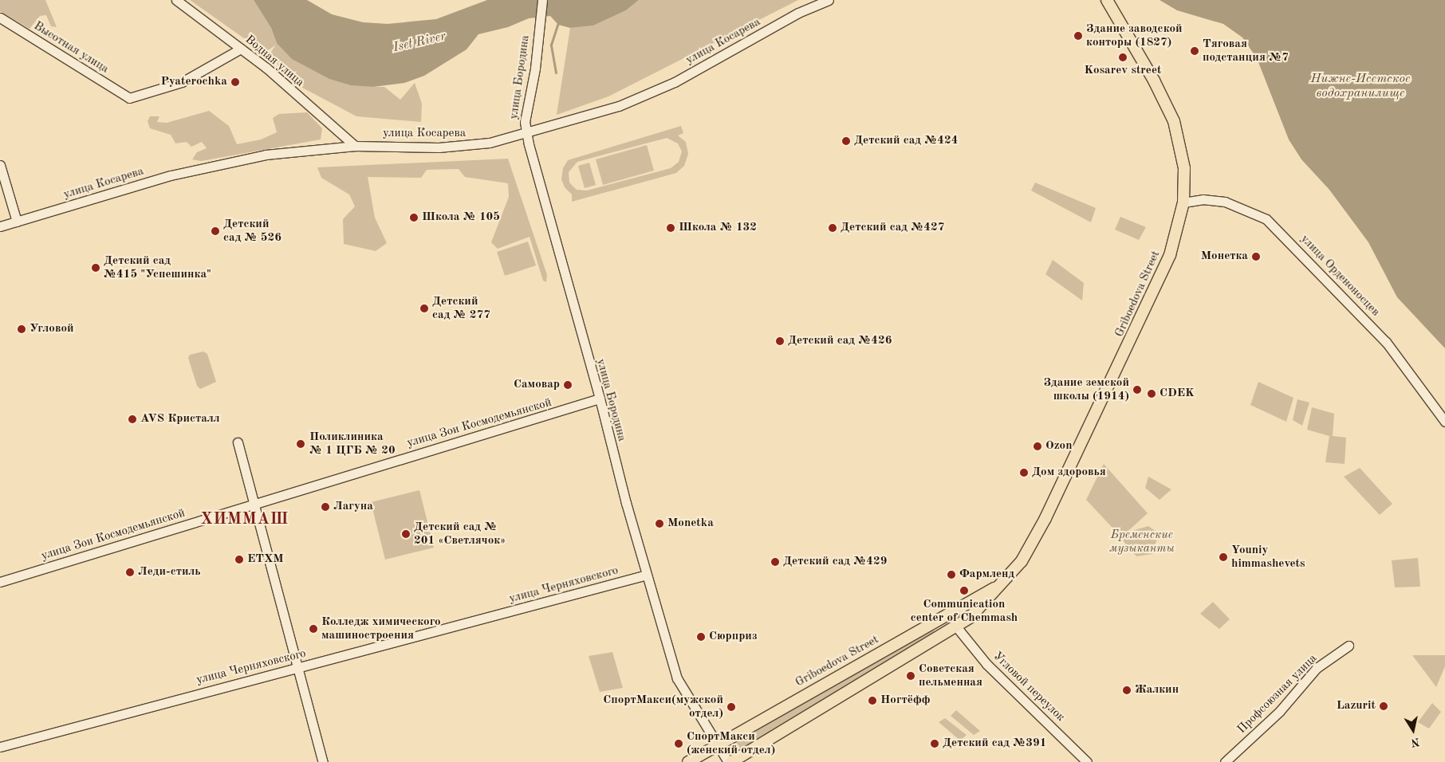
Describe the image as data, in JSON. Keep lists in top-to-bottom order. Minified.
{"streets":{"main road":["Griboedova Street"],"street":["улица Косарева","Высотная улица","Водная улица","улица Бородина","улица Орденоносцев","улица Зои Космодемьянской","улица Черняховского","Угловой переулок","Профсоюзная улица"]},"crossings":[["улица Косарева","Водная улица"],["улица Косарева","улица Бородина"],["Высотная улица","Водная улица"],["улица Бородина","Griboedova Street"],["улица Бородина","улица Зои Космодемьянской"],["улица Бородина","улица Черняховского"],["улица Орденоносцев","Griboedova Street"],["Griboedova Street","Угловой переулок"]],"districts":["ХИММАШ"],"water":["Iset River","Нижне-Исетское водохранилище"],"parks":["Бременские музыканты"],"places":["Здание заводской конторы (1827)","Тяговая подстанция №7","Kosarev street","Pyaterochka","Детский сад №424","Школа № 105","Школа № 132","Детский сад №427","Детcкий сад № 526","Монетка","Детский сад №415 \"Успешинка\"","Детcкий сад № 277","Угловой","Детский сад №426","Самовар","Здание земской школы (1914)","CDEK","AVS Кристалл","Поликлиника № 1 ЦГБ № 20","Ozon","Дом здоровья","Лагуна","Monetka","Детский сад № 201 «Светлячок»","Youniy himmashevets","ЕТХМ","Детский сад №429","Леди-стиль","Фармленд","Communication center of Chemmash","Колледж химического машиностроения","Сюрприз","Советская пельменная","Жалкин","Ногтёфф","Lazurit","СпортМакси(мужской отдел)","СпортМакси (женский отдел)","Детский сад №391"],"north":"bottom"}
